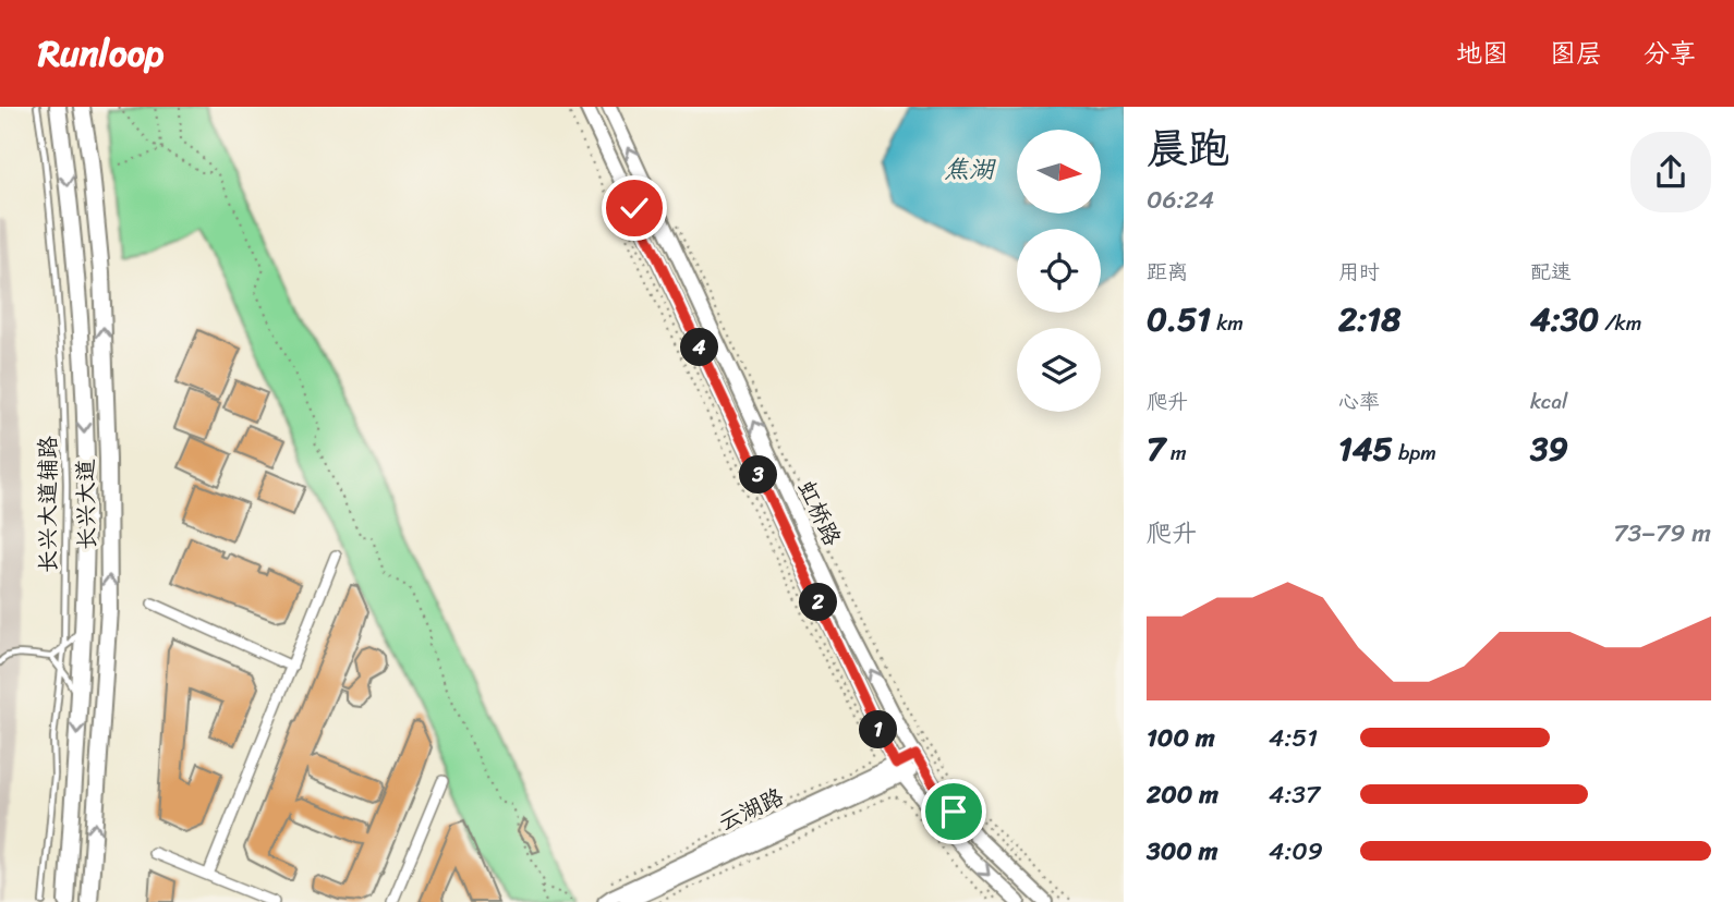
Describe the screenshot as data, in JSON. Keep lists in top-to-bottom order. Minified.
{"streets":{"main road":["长兴大道","虹桥路","云湖路"],"lane":["长兴大道辅路"]},"crossings":[["虹桥路","云湖路"]],"water":["焦湖"],"north":"right","page":{"header":"Runloop","nav":["地图","图层","分享"],"heading":["晨跑","06:24"],"stats":[["距离","0.51 km"],["用时","2:18"],["配速","4:30 /km"],["爬升","7 m"],["心率","145 bpm"],["kcal","39"]],"pins":["4","3","2","1"],"chart":["爬升","73–79 m"],"list":[{"name":"100 m","note":"4:51"},{"name":"200 m","note":"4:37"},{"name":"300 m","note":"4:09"}]}}
